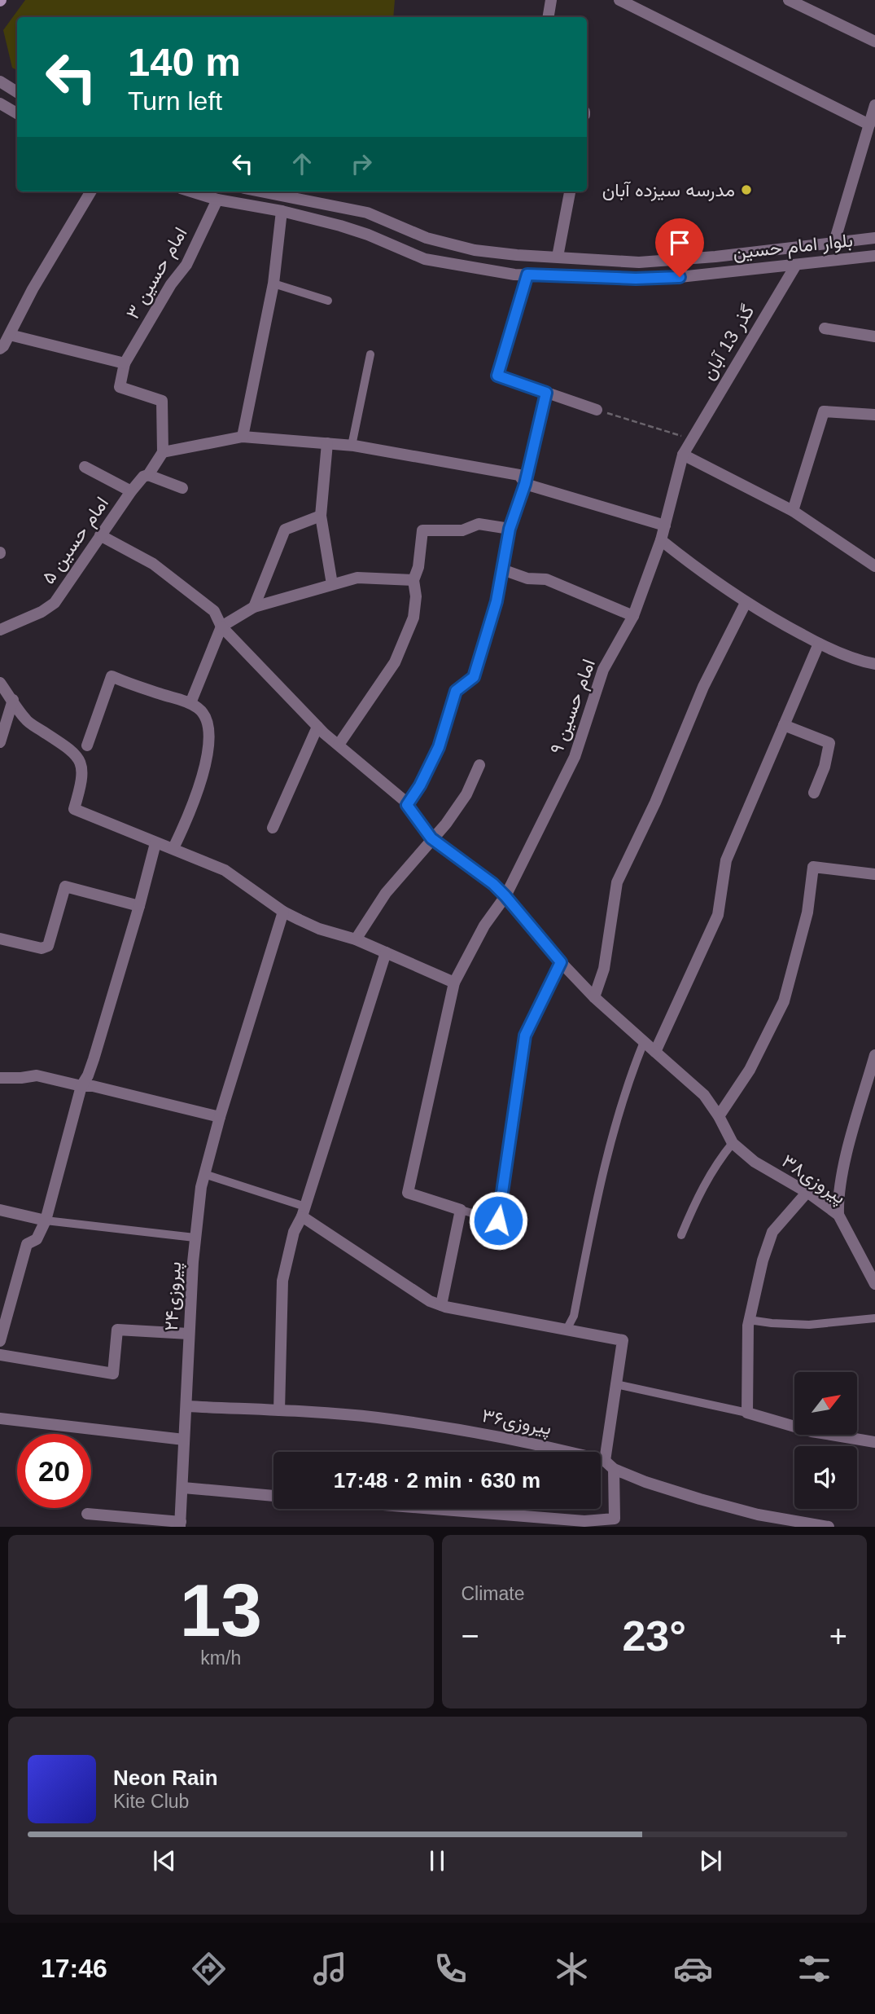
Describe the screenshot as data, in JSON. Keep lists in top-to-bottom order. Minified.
{"streets":{"street":["بلوار امام حسین","امام حسین ۳","گذر 13 آبان","امام حسین ۵","امام حسین ۹","پیروزی۳۸","پیروزی۲۴","پیروزی۳۶"]},"crossings":[["بلوار امام حسین","امام حسین ۳"],["بلوار امام حسین","گذر 13 آبان"],["گذر 13 آبان","امام حسین ۹"],["امام حسین ۵","پیروزی۳۸"],["امام حسین ۹","پیروزی۳۸"],["پیروزی۲۴","پیروزی۳۶"]],"places":["مدرسه سیزده آبان"],"north":"top right","page":{"turn":["140 m","Turn left"],"limit":"20","trip":"17:48 · 2 min · 630 m","tile":[["13","km/h"],"Climate"],"heat":["−","23°","+"],"song":["Neon Rain","Kite Club"],"tabs":"17:46"}}
